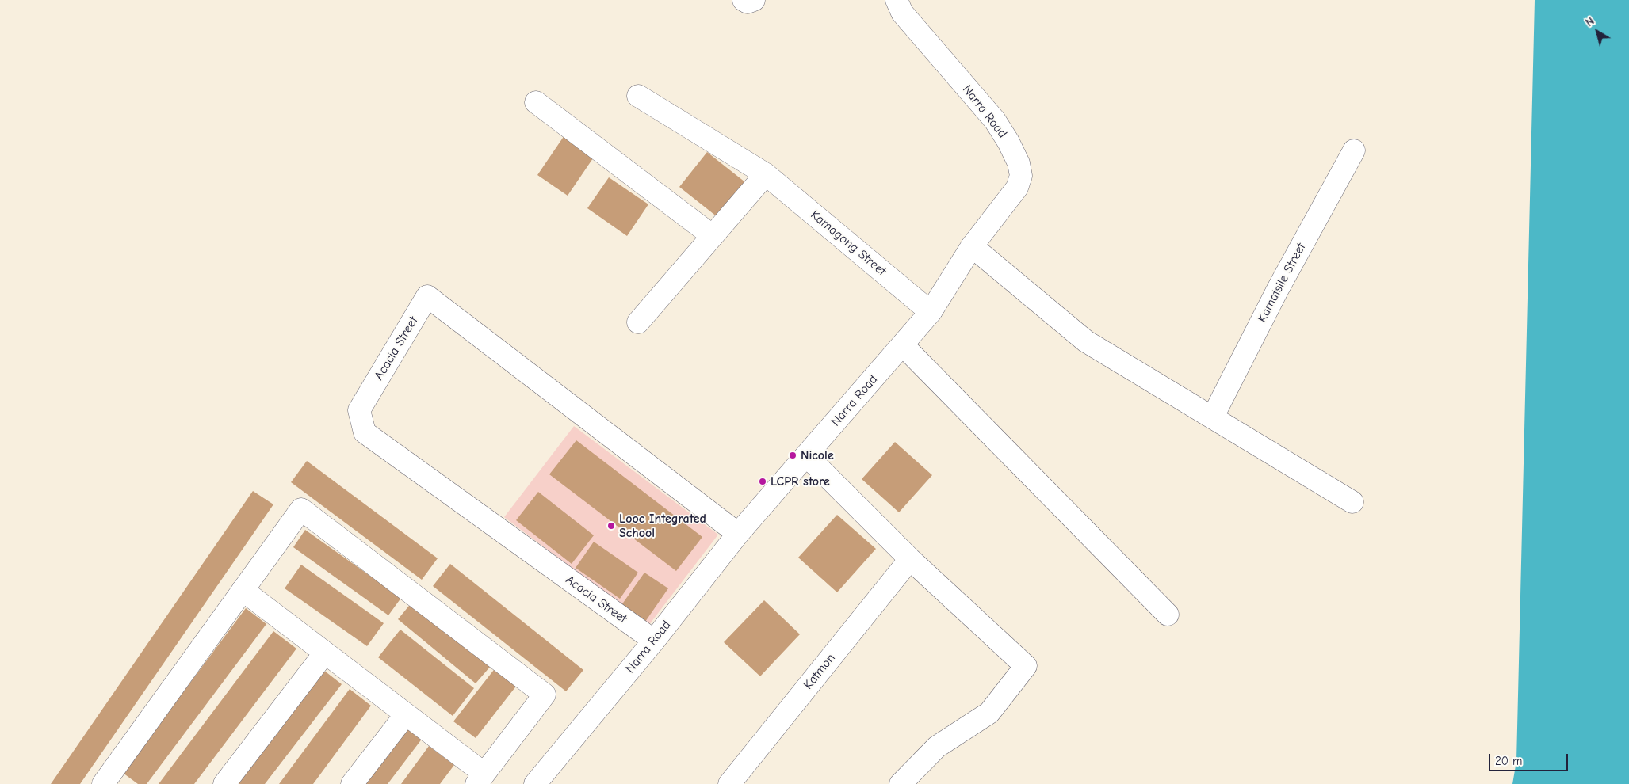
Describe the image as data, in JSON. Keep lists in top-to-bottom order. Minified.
{"streets":{"street":["Narra Road","Kamagong Street","Kamatsile Street","Acacia Street","Katmon"]},"crossings":[["Narra Road","Kamagong Street"],["Narra Road","Acacia Street"]],"places":["Nicole","LCPR store","Looc Integrated School"],"scale_bar":"20 m","north":"top left"}
